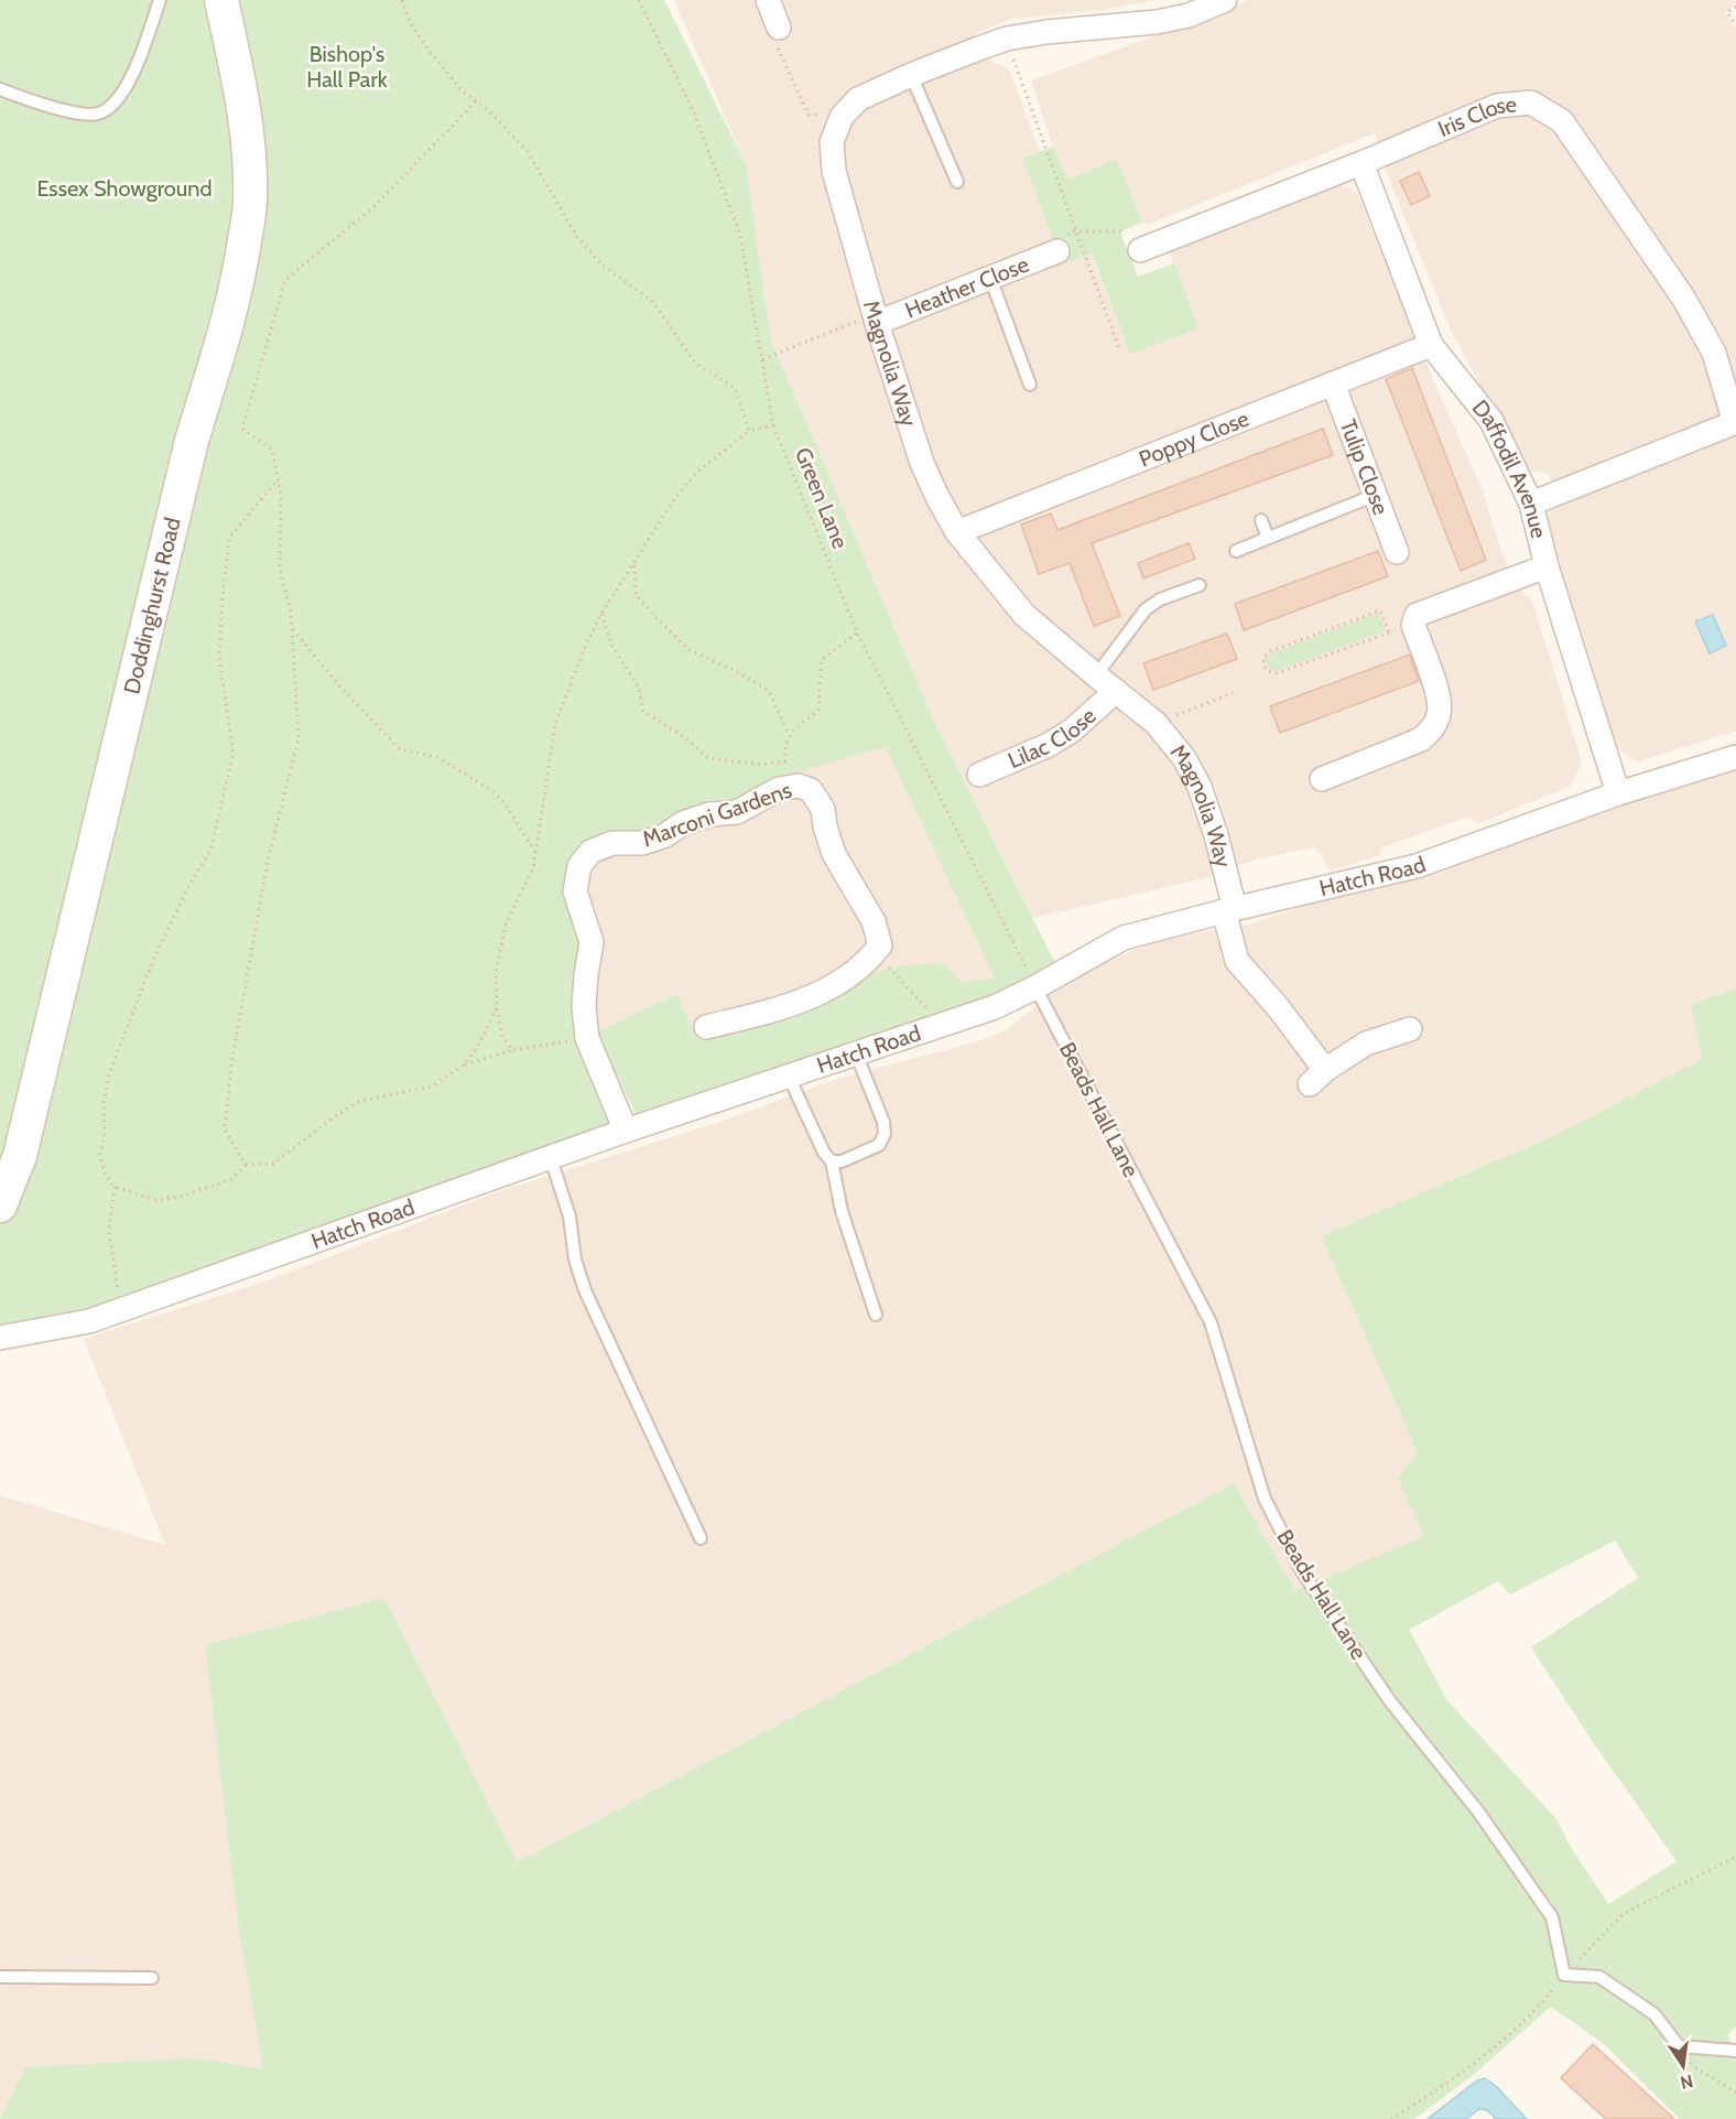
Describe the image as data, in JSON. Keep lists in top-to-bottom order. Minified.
{"streets":{"street":["Iris Close","Heather Close","Magnolia Way","Poppy Close","Tulip Close","Daffodil Avenue","Doddinghurst Road","Lilac Close","Marconi Gardens","Hatch Road"],"lane":["Beads Hall Lane"],"path":["Green Lane"]},"crossings":[["Iris Close","Daffodil Avenue"],["Heather Close","Magnolia Way"],["Magnolia Way","Poppy Close"],["Magnolia Way","Lilac Close"],["Magnolia Way","Hatch Road"],["Poppy Close","Tulip Close"],["Poppy Close","Daffodil Avenue"],["Daffodil Avenue","Hatch Road"],["Green Lane","Hatch Road"],["Green Lane","Beads Hall Lane"],["Marconi Gardens","Hatch Road"],["Hatch Road","Beads Hall Lane"]],"parks":["Bishop's Hall Park","Essex Showground"],"north":"bottom"}
